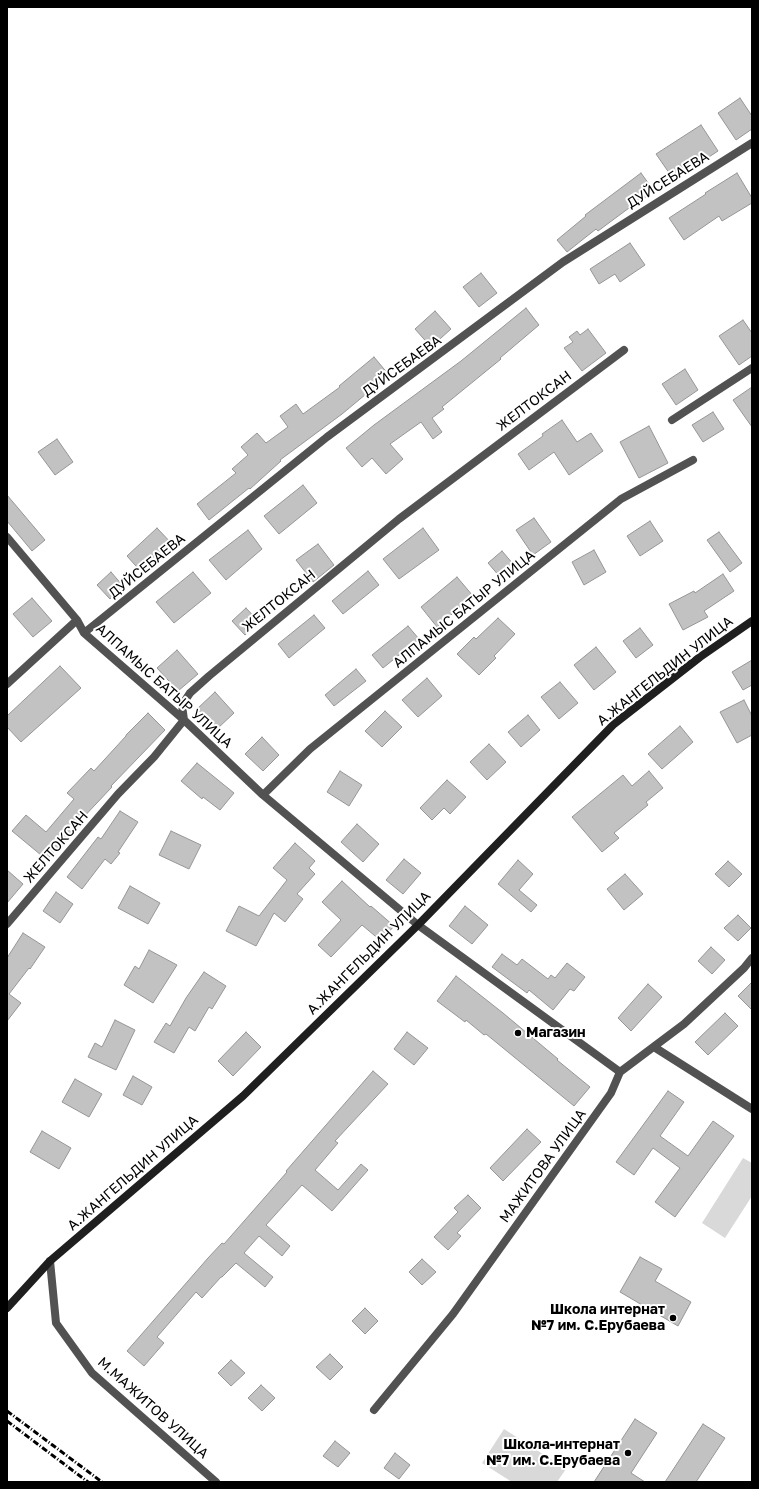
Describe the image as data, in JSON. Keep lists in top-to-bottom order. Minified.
{"streets":{"street":["ДУЙСЕБАЕВА","ЖЕЛТОКСАН","АЛПАМЫС БАТЫР УЛИЦА","А.ЖАНГЕЛЬДИН УЛИЦА","МАЖИТОВА УЛИЦА","М.МАЖИТОВ УЛИЦА"]},"crossings":[["ДУЙСЕБАЕВА","АЛПАМЫС БАТЫР УЛИЦА"],["ЖЕЛТОКСАН","АЛПАМЫС БАТЫР УЛИЦА"],["АЛПАМЫС БАТЫР УЛИЦА","А.ЖАНГЕЛЬДИН УЛИЦА"],["АЛПАМЫС БАТЫР УЛИЦА","МАЖИТОВА УЛИЦА"],["А.ЖАНГЕЛЬДИН УЛИЦА","М.МАЖИТОВ УЛИЦА"]],"places":["Магазин","Школа интернат №7 им. С.Ерубаева","Школа-интернат №7 им. С.Ерубаева"]}
